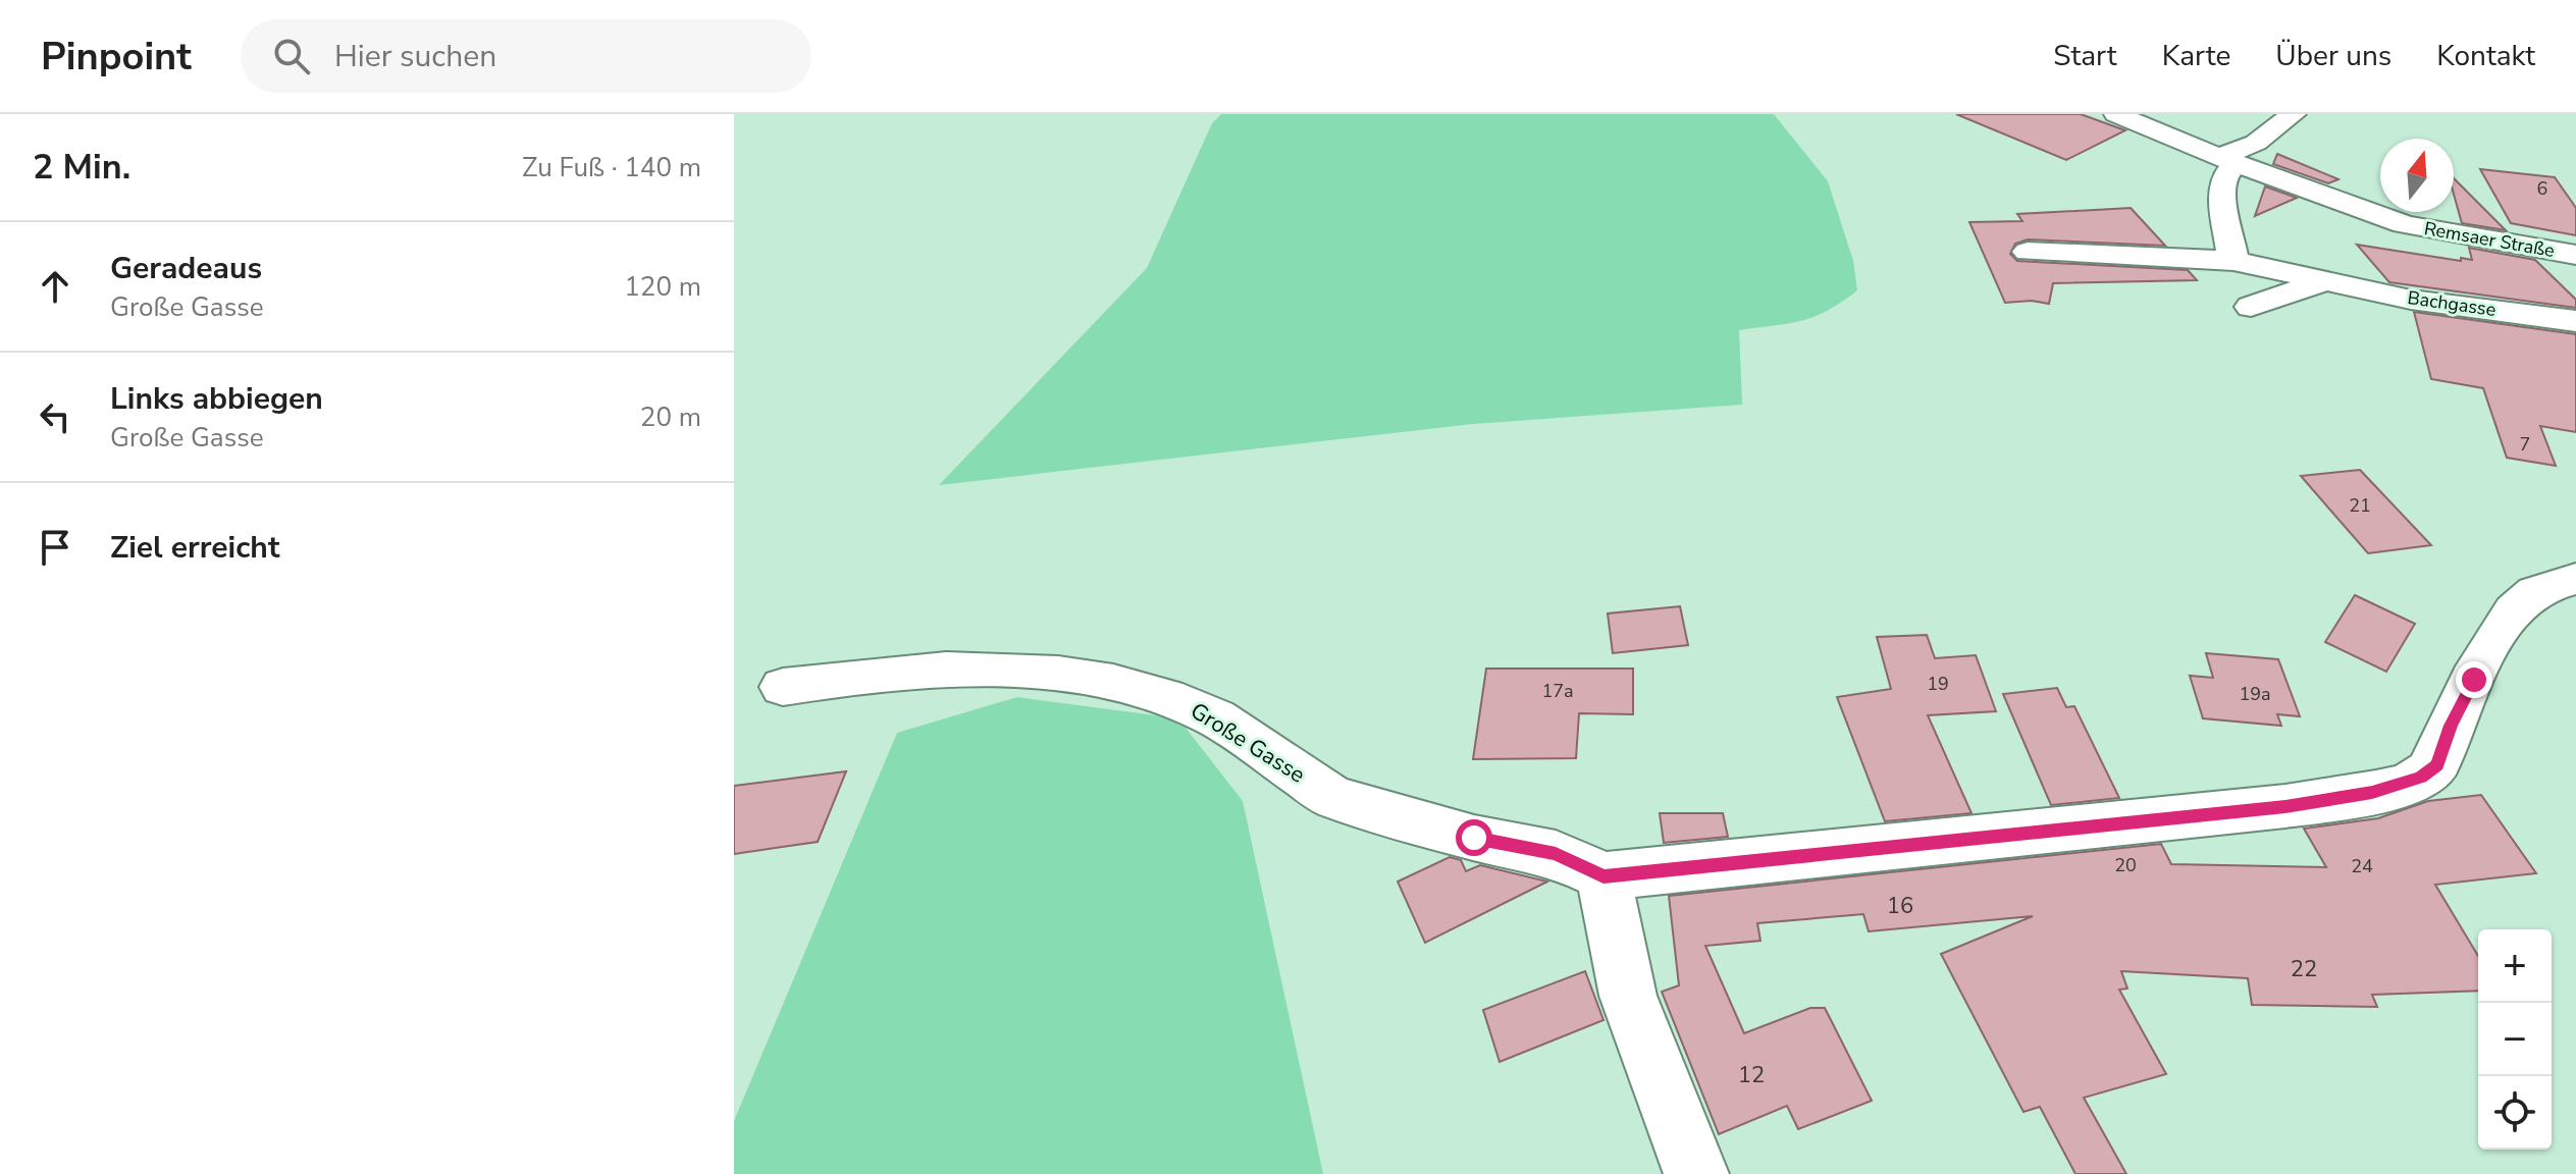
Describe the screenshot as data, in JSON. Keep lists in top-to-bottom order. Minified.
{"streets":{"street":["Remsaer Straße","Bachgasse","Große Gasse"]},"house_numbers":["6","7","21","19","17a","19a","20","24","16","22","12"],"north":"top","page":{"header":"Pinpoint","search":"Hier suchen","nav":["Start","Karte","Über uns","Kontakt"],"heading":["2 Min.","Zu Fuß · 140 m"],"list":[["Geradeaus","Große Gasse","120 m"],["Links abbiegen","Große Gasse","20 m"],"Ziel erreicht"],"map_buttons":["+","−"]}}
